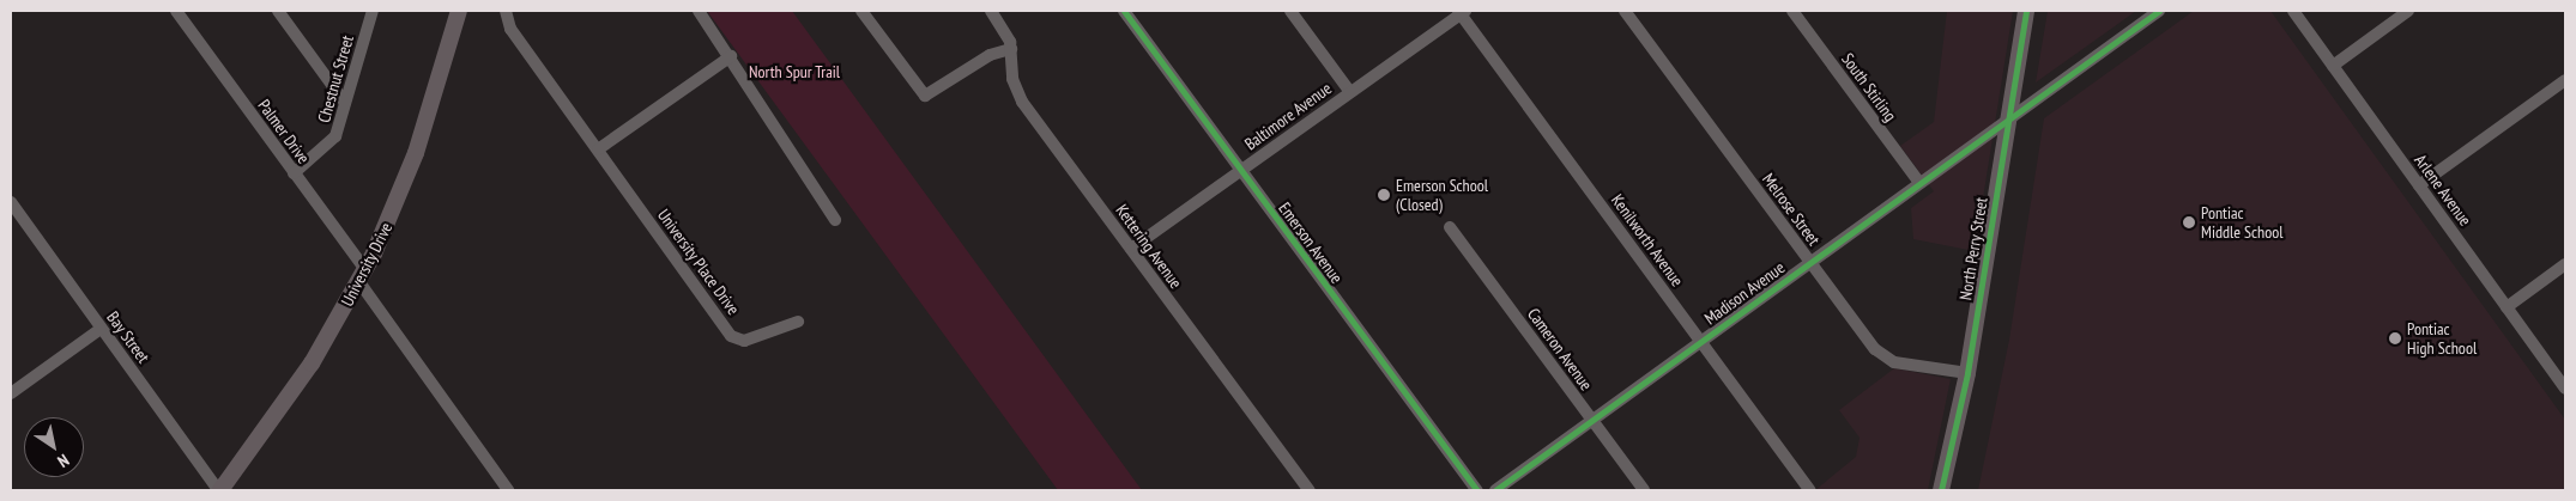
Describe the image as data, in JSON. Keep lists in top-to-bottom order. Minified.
{"streets":{"main road":["North Perry Street","University Drive"],"street":["Chestnut Street","South Stirling","Baltimore Avenue","Palmer Drive","Arlene Avenue","Melrose Street","Kenilworth Avenue","Emerson Avenue","Kettering Avenue","University Place Drive","Madison Avenue","Bay Street","Cameron Avenue"]},"crossings":[["Chestnut Street","Palmer Drive"],["South Stirling","Madison Avenue"],["Baltimore Avenue","Kenilworth Avenue"],["Baltimore Avenue","Emerson Avenue"],["Baltimore Avenue","Kettering Avenue"],["Palmer Drive","University Drive"],["Melrose Street","North Perry Street"],["Melrose Street","Madison Avenue"],["Kenilworth Avenue","Madison Avenue"],["North Perry Street","Madison Avenue"],["University Drive","Bay Street"],["Madison Avenue","Cameron Avenue"]],"parks":["North Spur Trail"],"places":["Emerson School (Closed)","Pontiac Middle School","Pontiac High School"],"north":"bottom right"}
